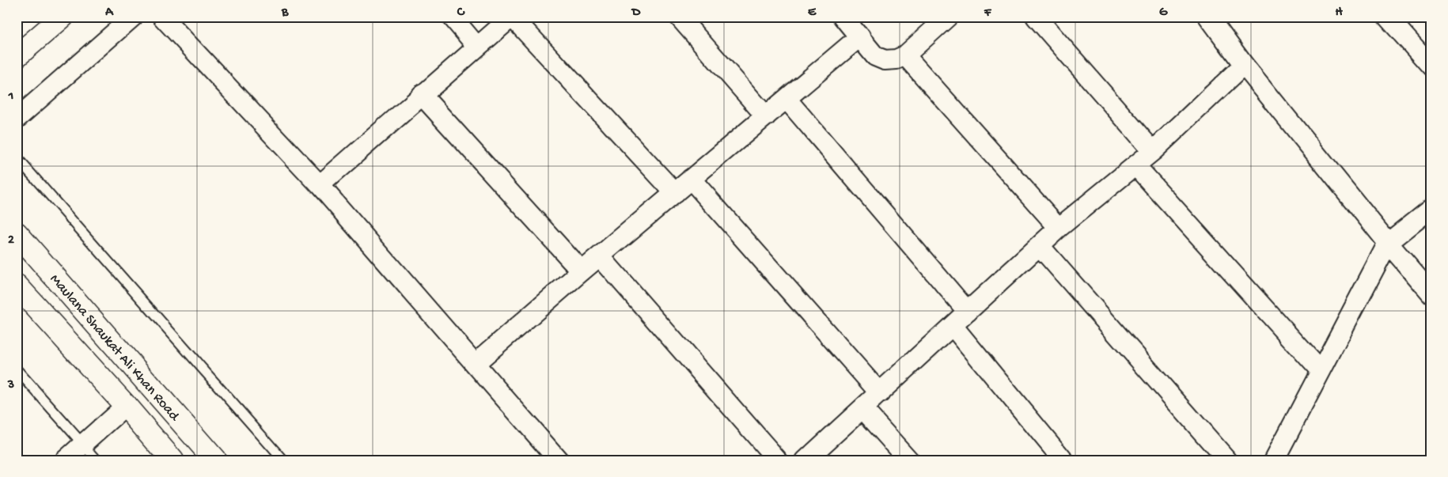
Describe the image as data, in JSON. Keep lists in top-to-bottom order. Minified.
{"streets":{"main road":["Maulana Shaukat Ali Khan Road"]},"grid":{"columns":["A","B","C","D","E","F","G","H"],"rows":["1","2","3"]}}
